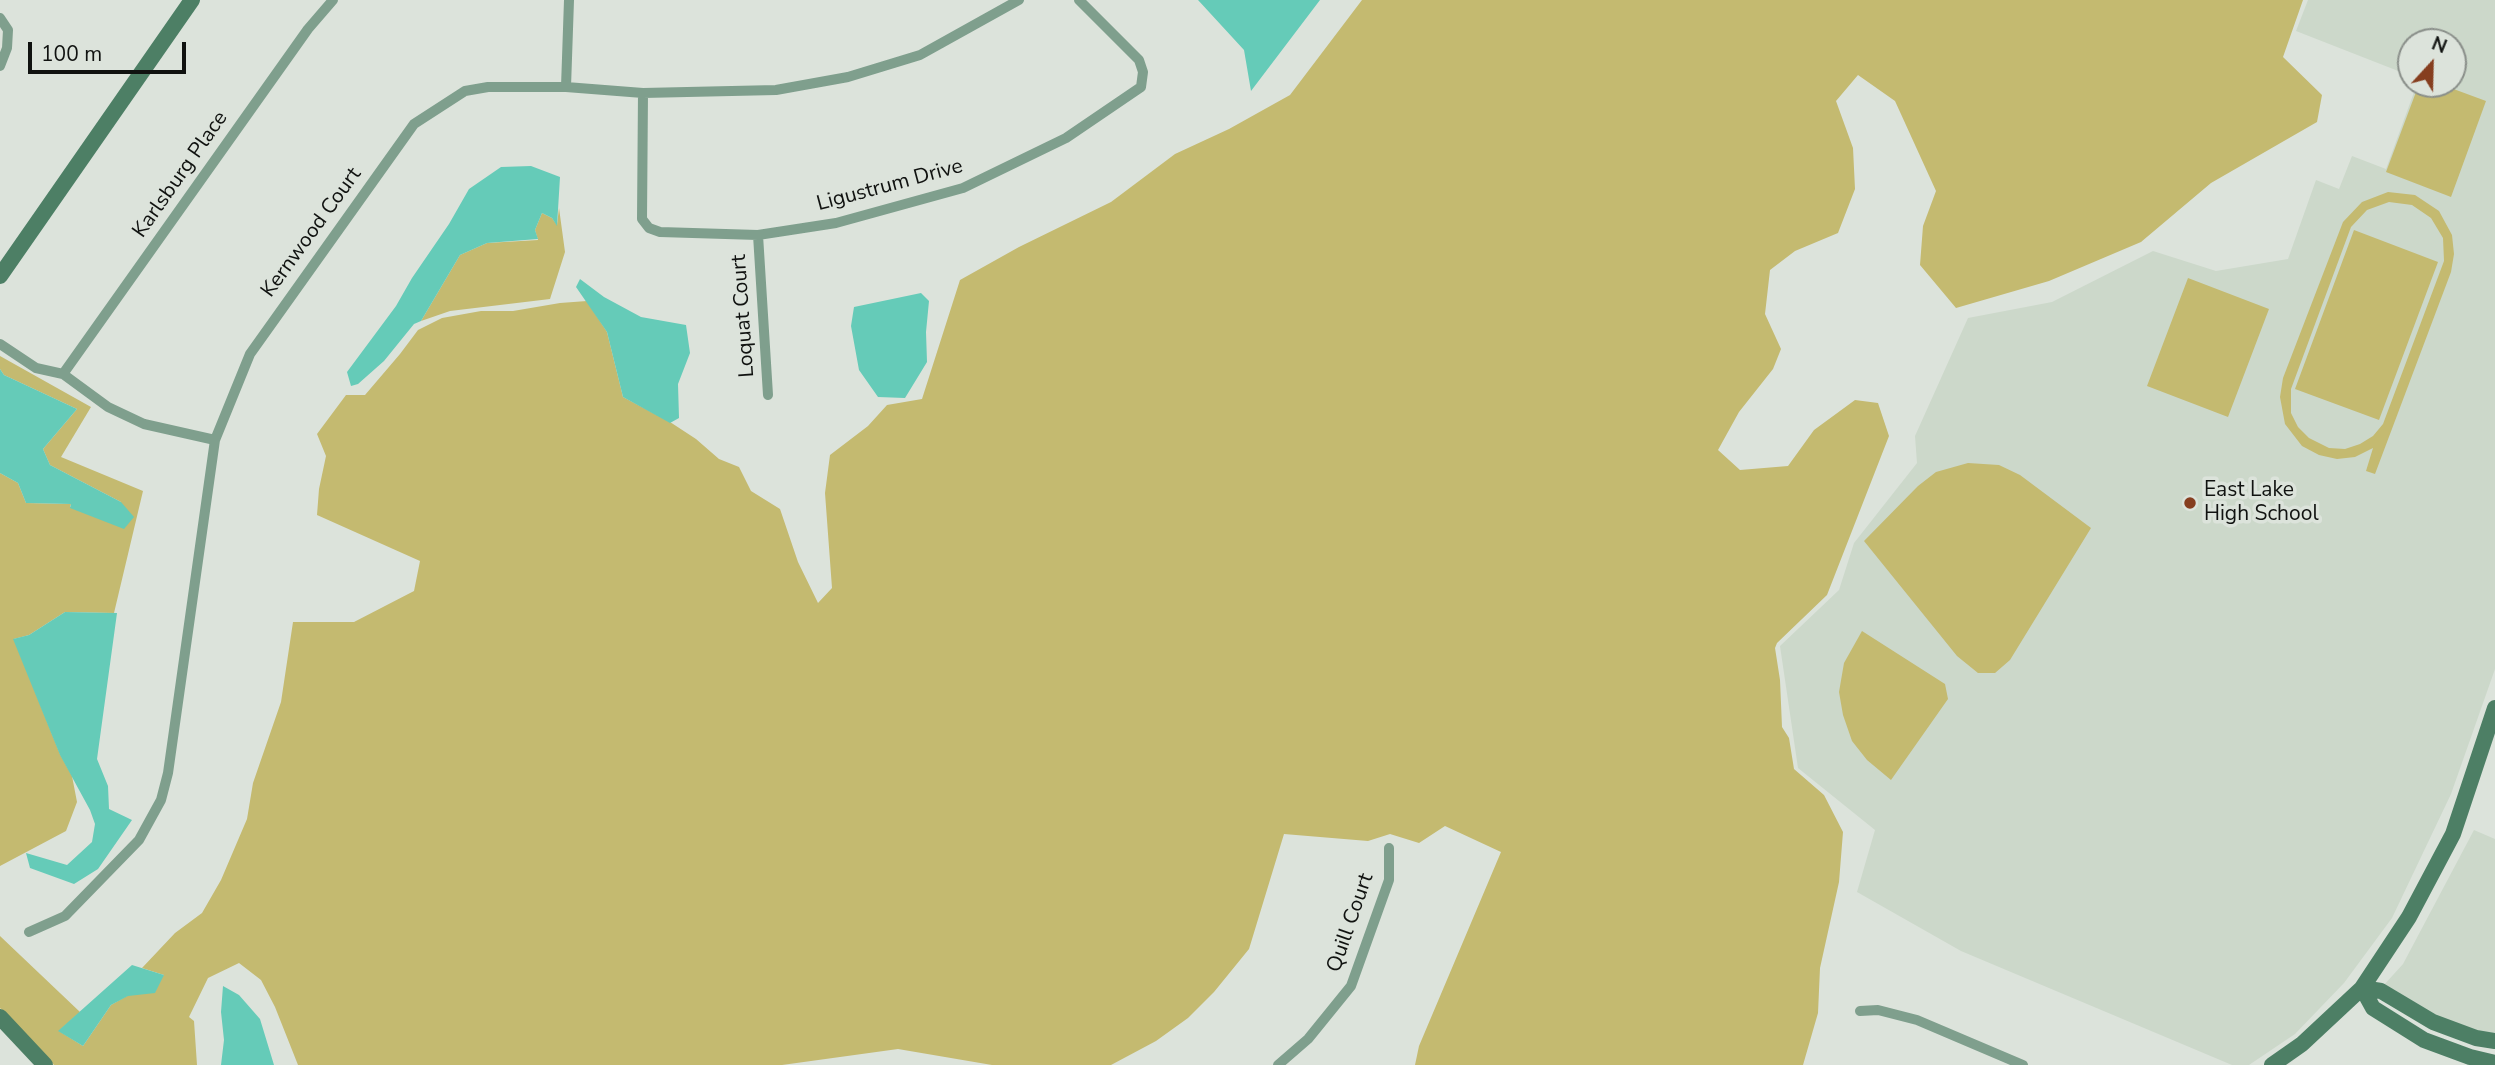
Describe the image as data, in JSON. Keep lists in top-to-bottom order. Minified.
{"streets":{"street":["Karlsburg Place","Ligustrum Drive","Kernwood Court","Loquat Court","Quill Court"]},"crossings":[["Ligustrum Drive","Kernwood Court"],["Ligustrum Drive","Loquat Court"]],"places":["East Lake High School"],"scale_bar":"100 m","north":"top"}
